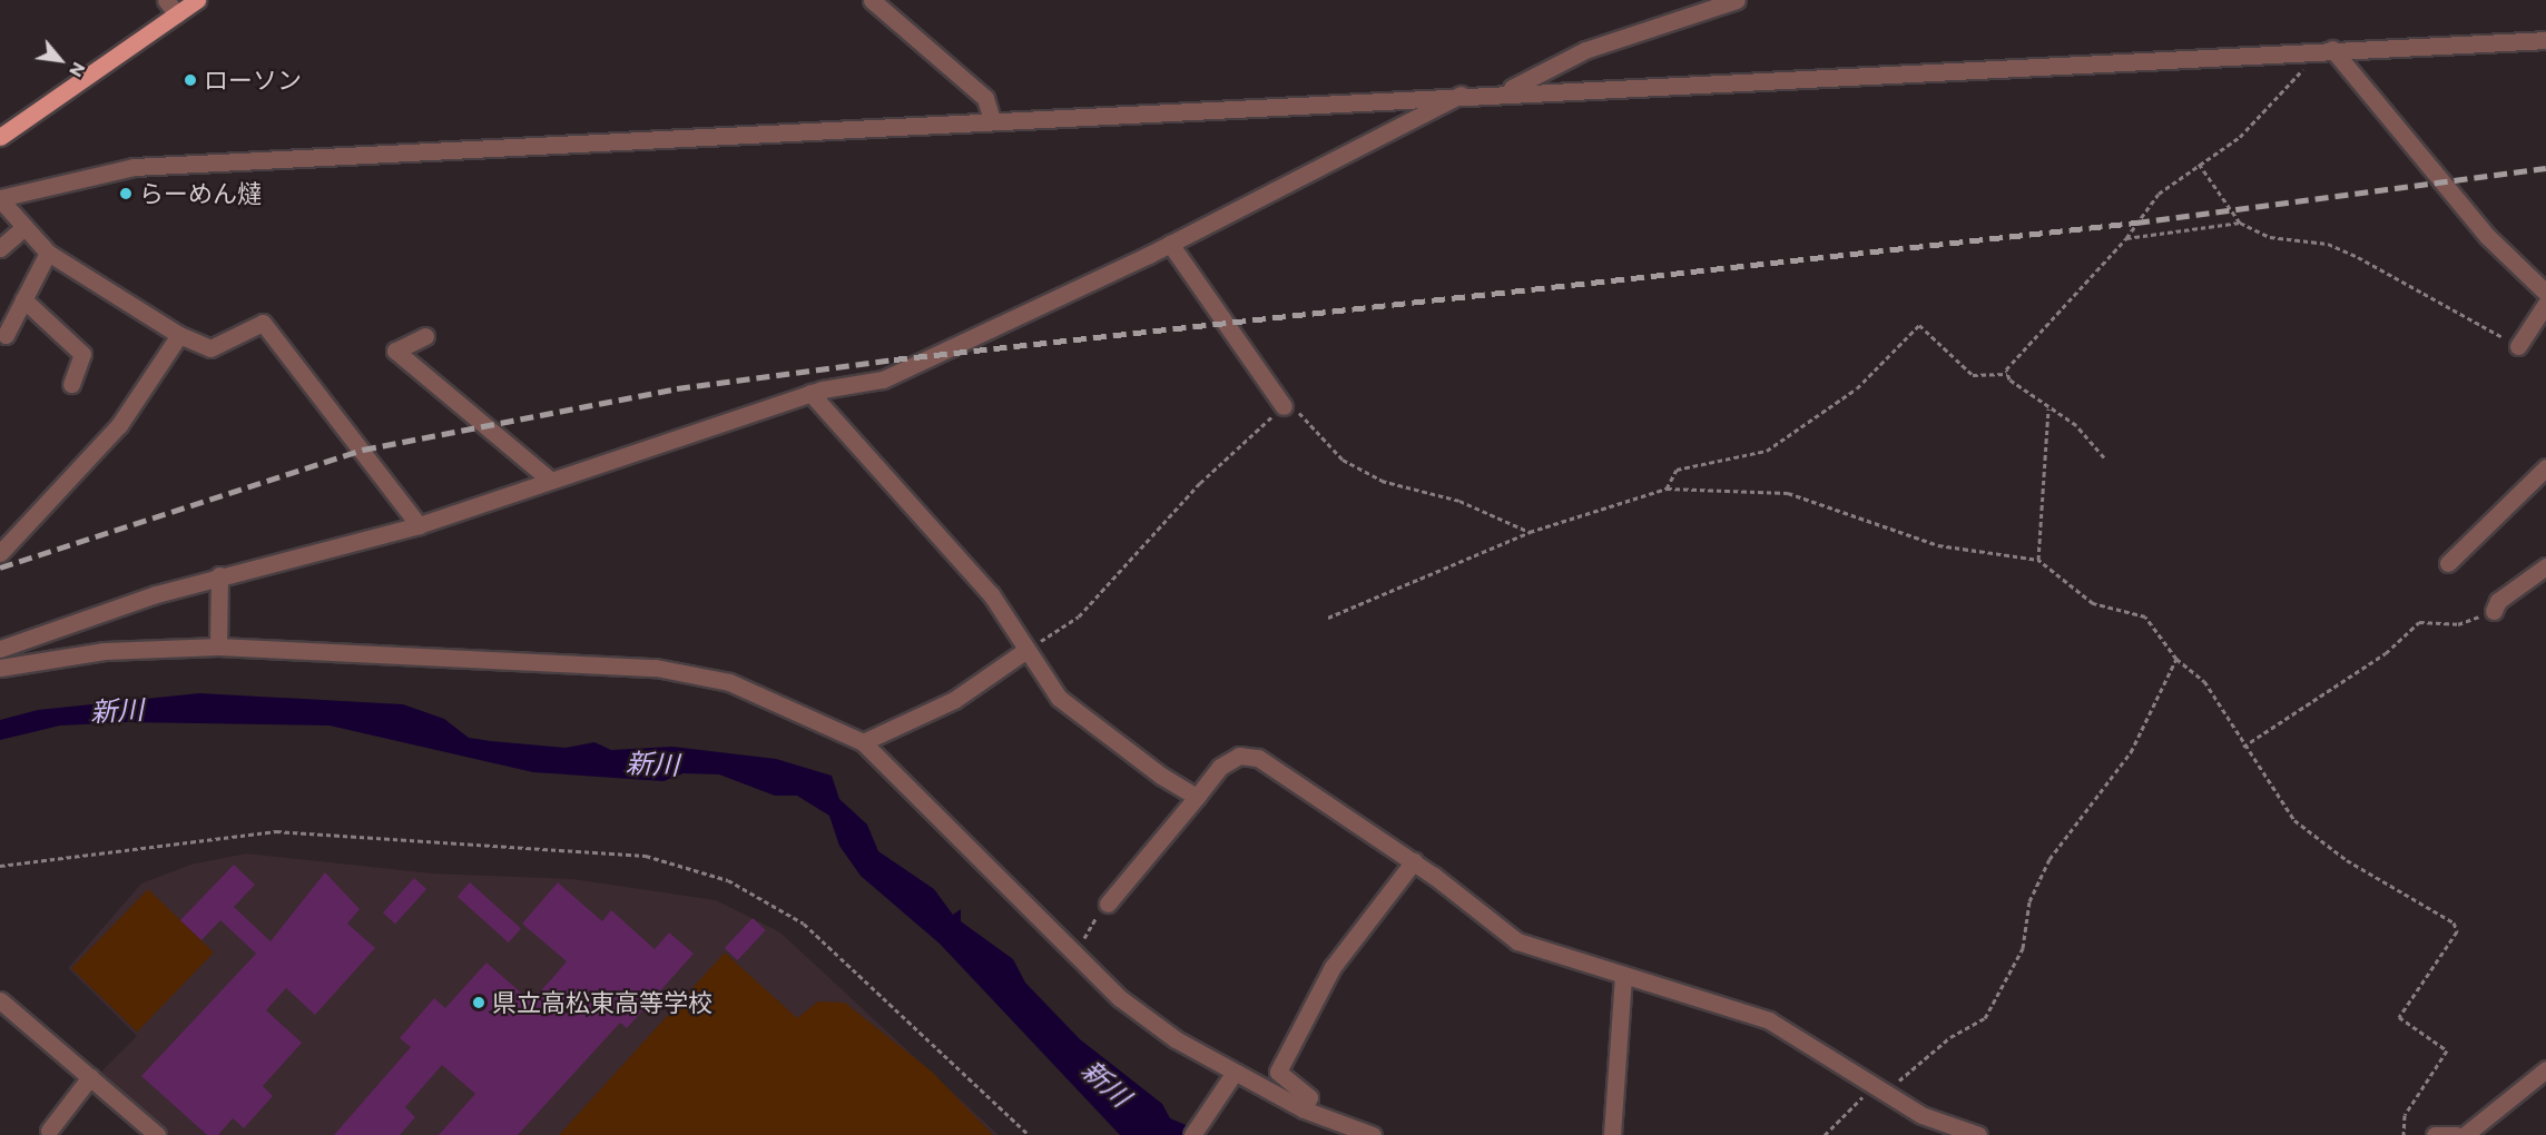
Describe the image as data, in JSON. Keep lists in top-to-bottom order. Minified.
{"water":["新川"],"places":["ローソン","らーめん燵","県立高松東高等学校"],"north":"bottom right"}
